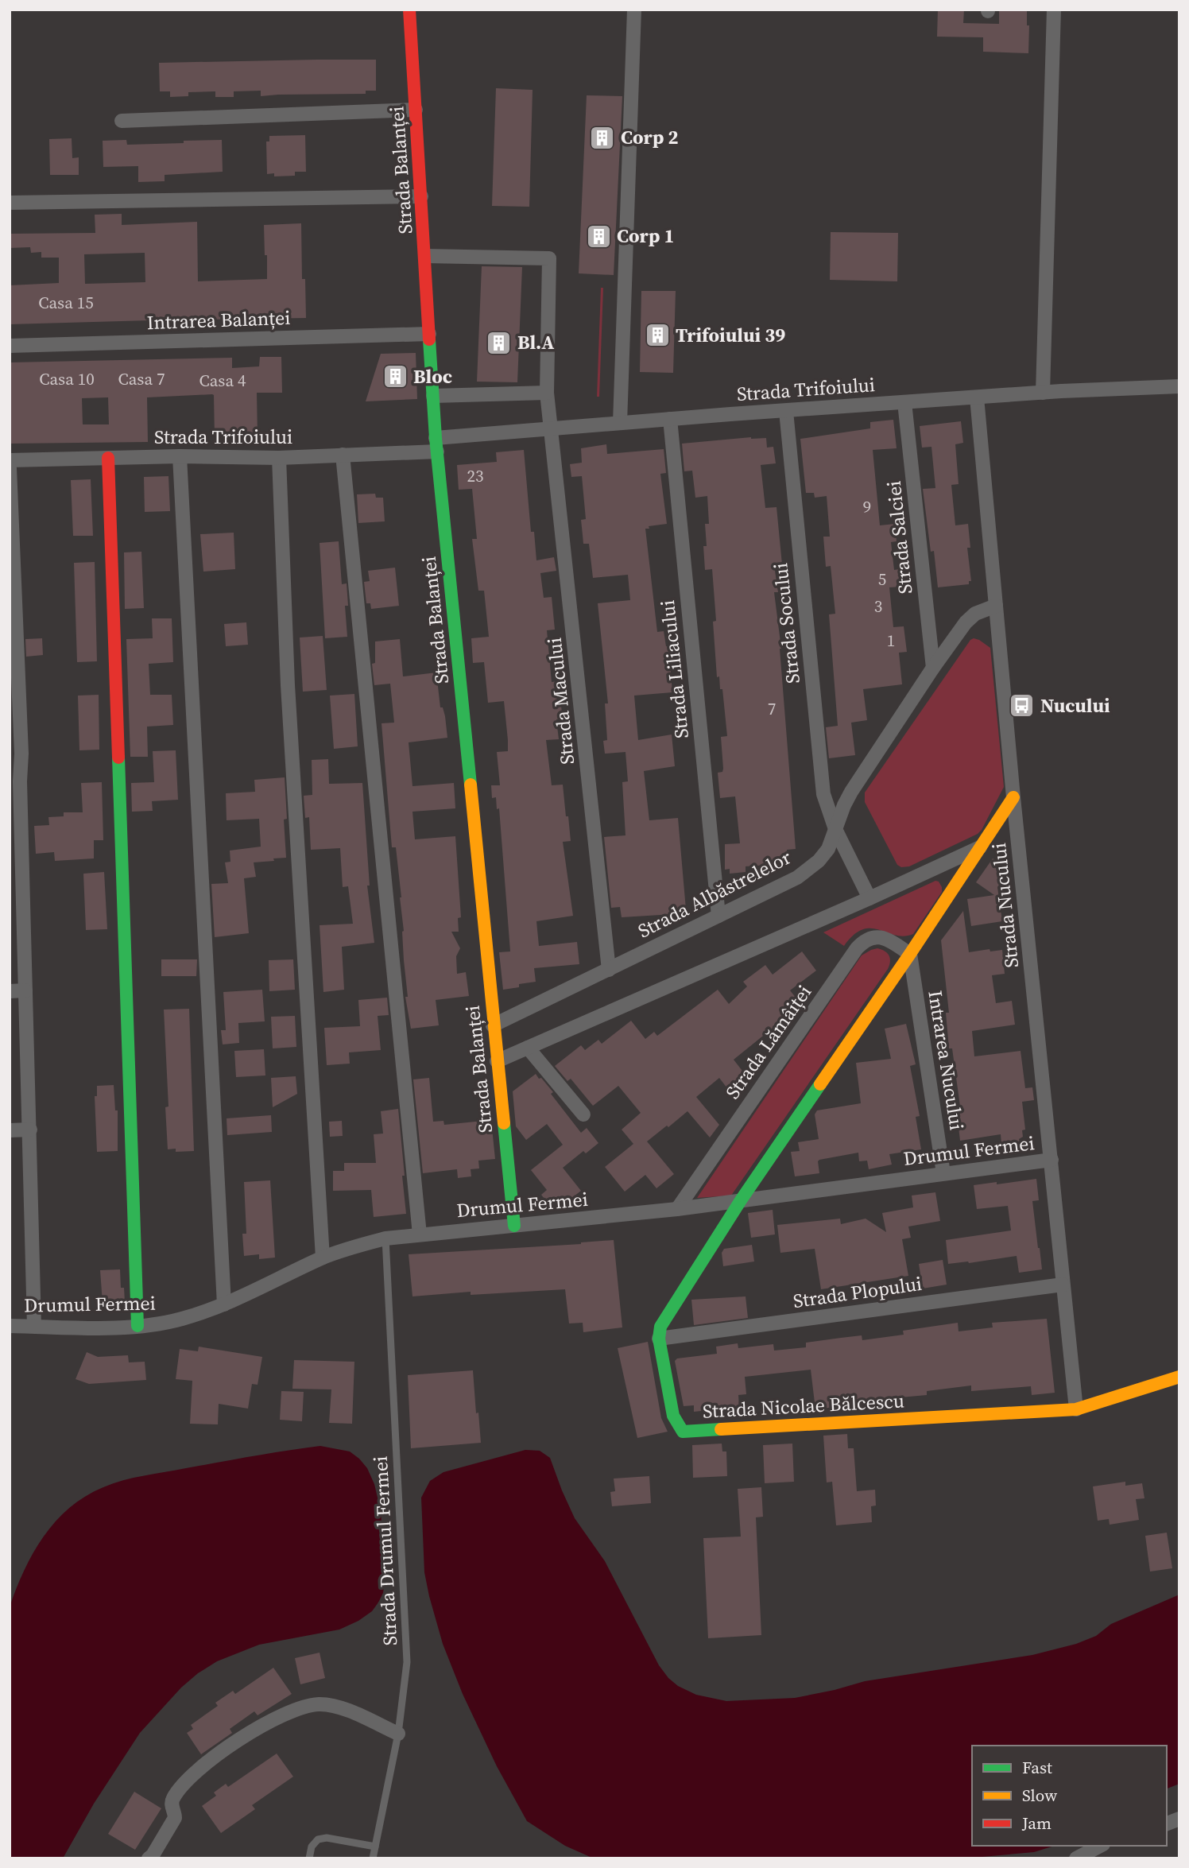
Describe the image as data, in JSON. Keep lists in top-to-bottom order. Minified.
{"streets":{"street":["Strada Balanței","Intrarea Balanței","Strada Trifoiului","Strada Salciei","Strada Socului","Strada Liliacului","Strada Macului","Strada Albăstrelelor","Strada Nucului","Strada Lămâiței","Intrarea Nucului","Drumul Fermei","Strada Plopului","Strada Nicolae Bălcescu"],"lane":["Strada Drumul Fermei"]},"crossings":[["Strada Balanței","Intrarea Balanței"],["Strada Balanței","Strada Trifoiului"],["Strada Balanței","Strada Macului"],["Strada Balanței","Strada Albăstrelelor"],["Strada Balanței","Drumul Fermei"],["Strada Trifoiului","Strada Salciei"],["Strada Trifoiului","Strada Socului"],["Strada Trifoiului","Strada Liliacului"],["Strada Trifoiului","Strada Macului"],["Strada Trifoiului","Strada Nucului"],["Strada Salciei","Strada Albăstrelelor"],["Strada Socului","Strada Albăstrelelor"],["Strada Liliacului","Strada Albăstrelelor"],["Strada Macului","Strada Albăstrelelor"],["Strada Albăstrelelor","Strada Nucului"],["Strada Nucului","Drumul Fermei"],["Strada Nucului","Strada Plopului"],["Strada Nucului","Strada Nicolae Bălcescu"],["Strada Lămâiței","Intrarea Nucului"],["Strada Lămâiței","Drumul Fermei"],["Intrarea Nucului","Drumul Fermei"],["Drumul Fermei","Strada Drumul Fermei"],["Strada Plopului","Strada Nicolae Bălcescu"]],"places":{"building":["Corp 2","Corp 1","Trifoiului 39","Bl.A","Bloc"],"bus stop":["Nucului"]},"house_numbers":["Casa 15","Casa 10","Casa 7","Casa 4","23","9","5","3","1","7"],"legend":["Fast","Slow","Jam"]}
